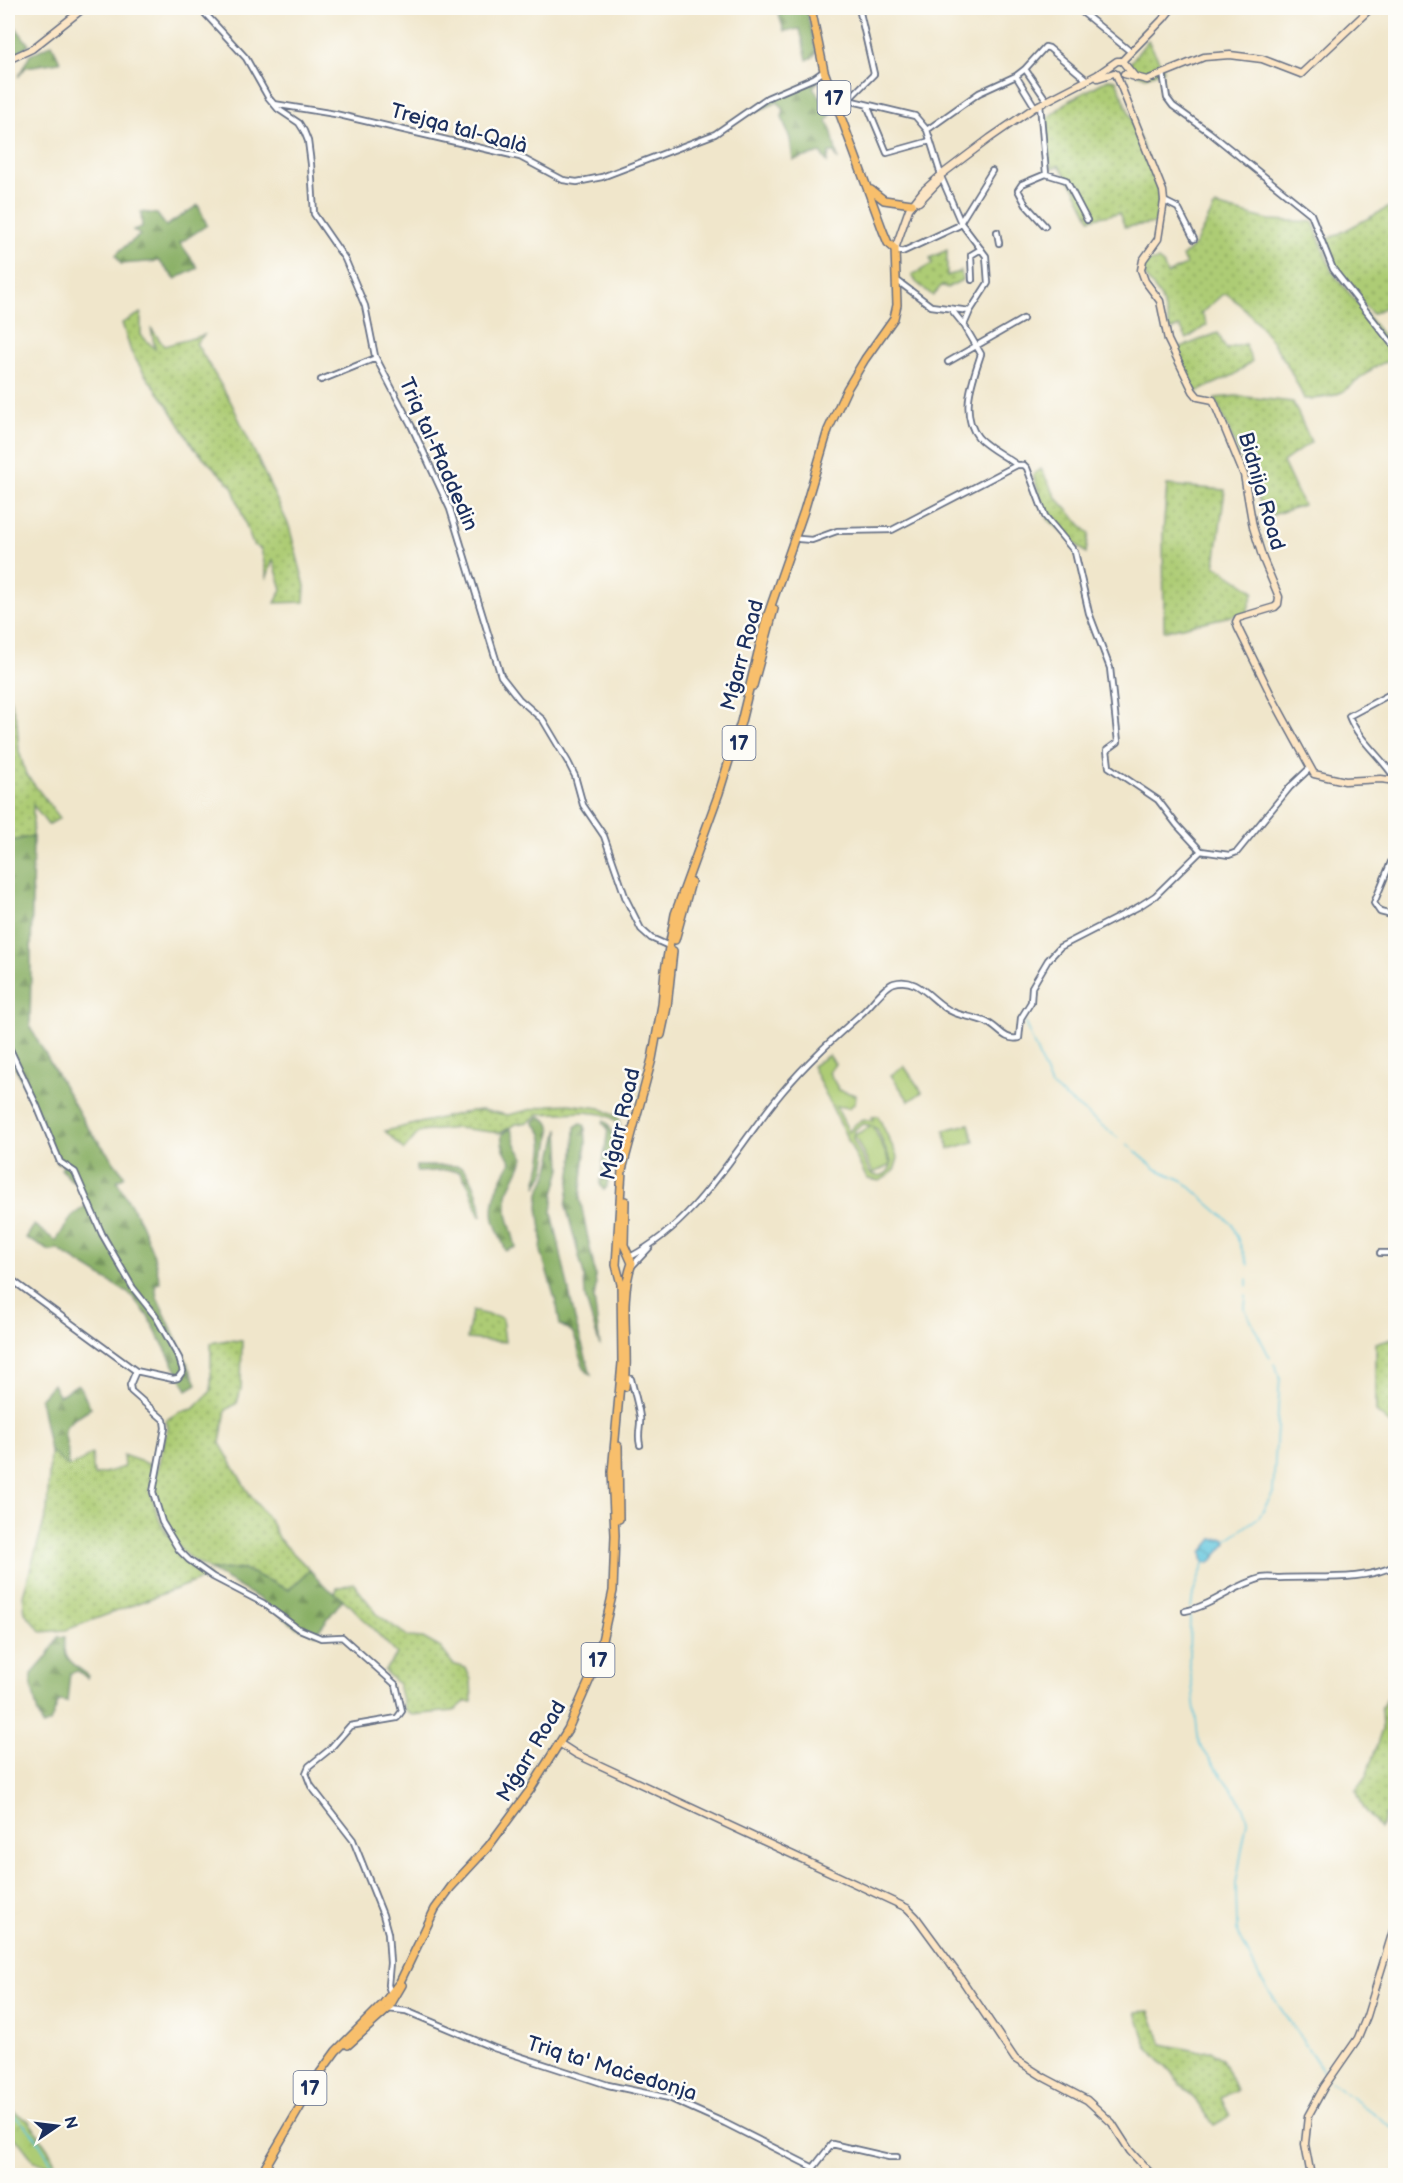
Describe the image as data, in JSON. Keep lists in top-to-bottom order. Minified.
{"streets":{"main road":["17","Mġarr Road"],"street":["Trejqa tal-Qalà","Triq tal-Ħaddedin","Bidnija Road","Triq ta' Maċedonja"]},"crossings":[["17","Trejqa tal-Qalà"],["17","Mġarr Road"],["Trejqa tal-Qalà","Triq tal-Ħaddedin"],["Triq tal-Ħaddedin","Mġarr Road"]],"north":"right"}
